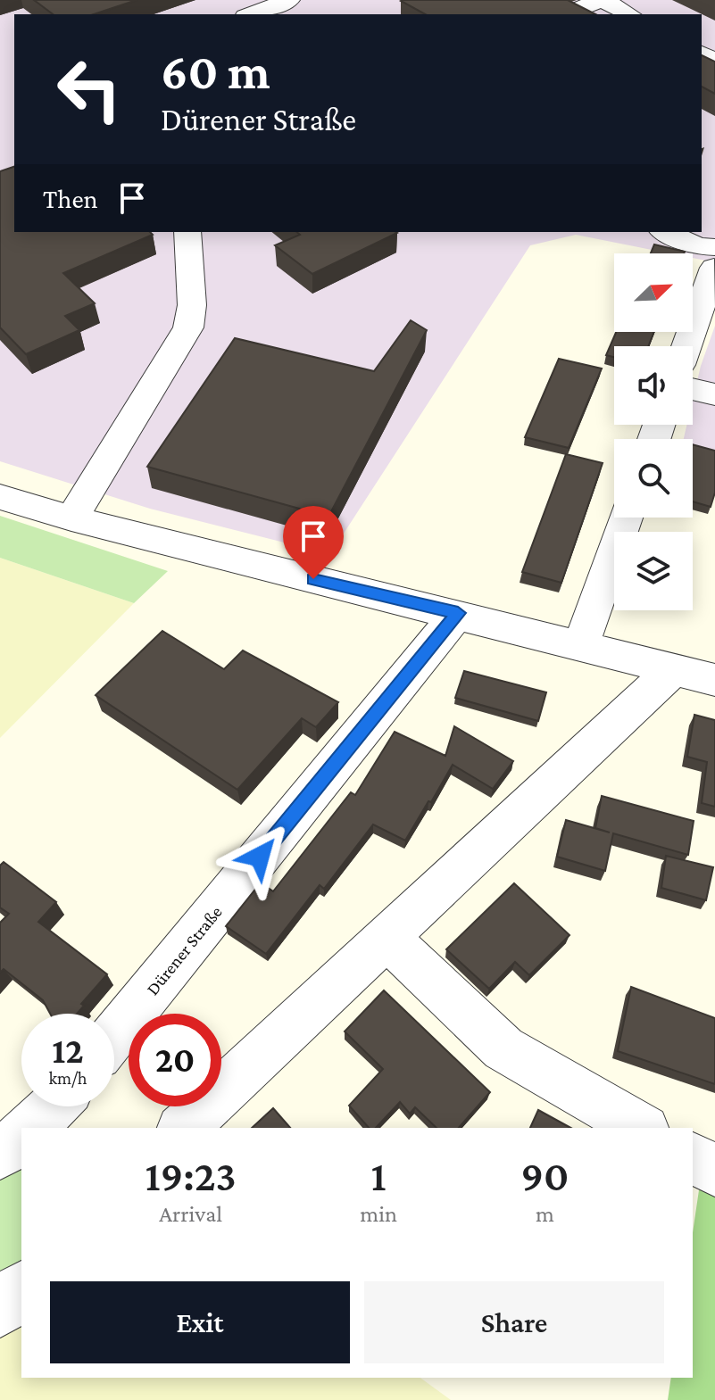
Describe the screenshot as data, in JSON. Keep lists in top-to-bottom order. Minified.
{"streets":{"street":["Dürener Straße"]},"north":"top right","page":{"turn":["60 m","Dürener Straße"],"then":"Then","speed":"12 km/h","limit":"20","eta":["19:23","Arrival","1","min","90","m"],"buttons":["Exit","Share"]}}
